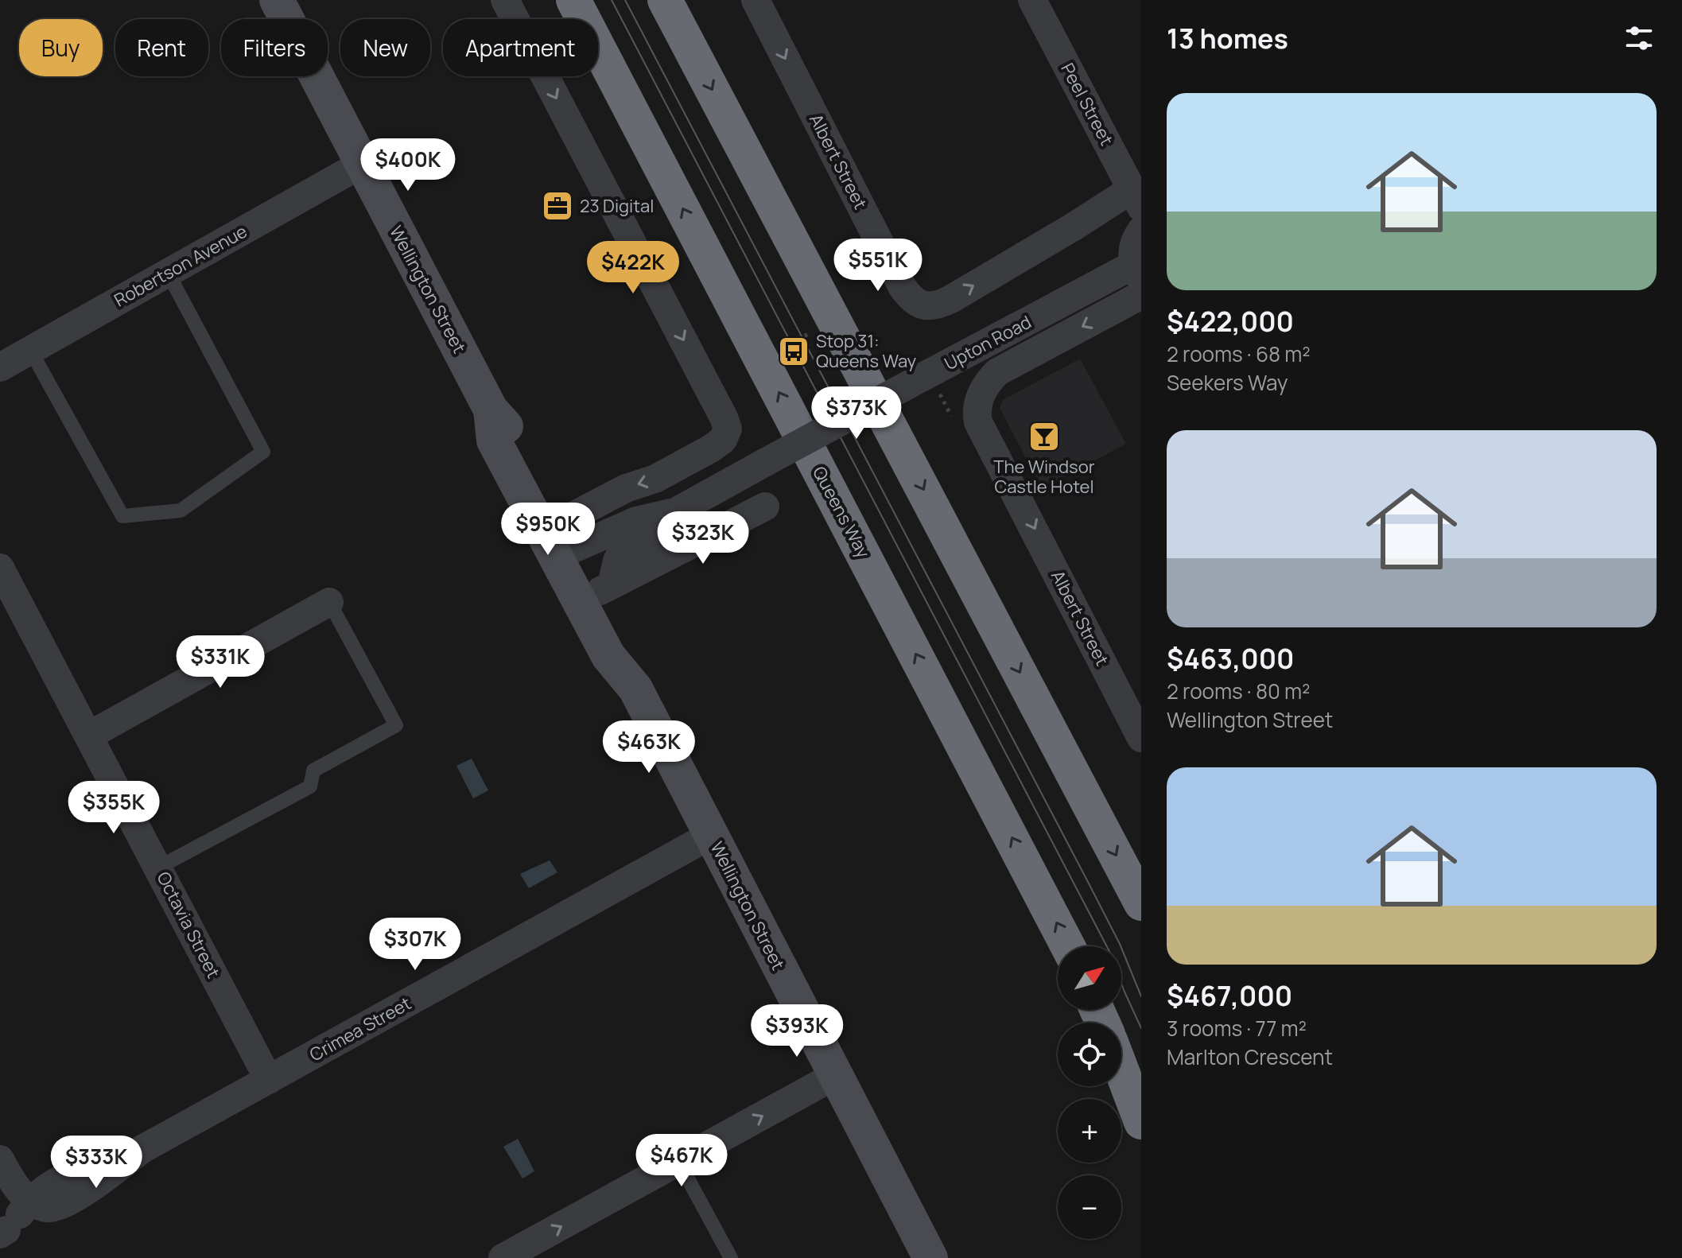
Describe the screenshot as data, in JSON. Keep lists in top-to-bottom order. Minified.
{"streets":{"highway":["Queens Way"],"street":["Peel Street","Albert Street","Robertson Avenue","Wellington Street","Upton Road","Octavia Street","Crimea Street"]},"crossings":[["Peel Street","Albert Street"],["Robertson Avenue","Wellington Street"],["Wellington Street","Upton Road"],["Wellington Street","Crimea Street"],["Octavia Street","Crimea Street"]],"places":{"office":["23 Digital"],"bus stop":["Stop 31: Queens Way"],"bar":["The Windsor Castle Hotel"]},"north":"top right","page":{"heading":"13 homes","chip":["Buy","Rent","Filters","New","Apartment"],"list":[{"name":"$422,000","note":"2 rooms · 68 m² · Seekers Way"},{"name":"$463,000","note":"2 rooms · 80 m² · Wellington Street"},{"name":"$467,000","note":"3 rooms · 77 m² · Marlton Crescent"}],"price":["$400K","$551K","$422K","$373K","$950K","$323K","$331K","$463K","$355K","$307K","$393K","$467K","$333K"],"map_buttons":["+","−"]}}
